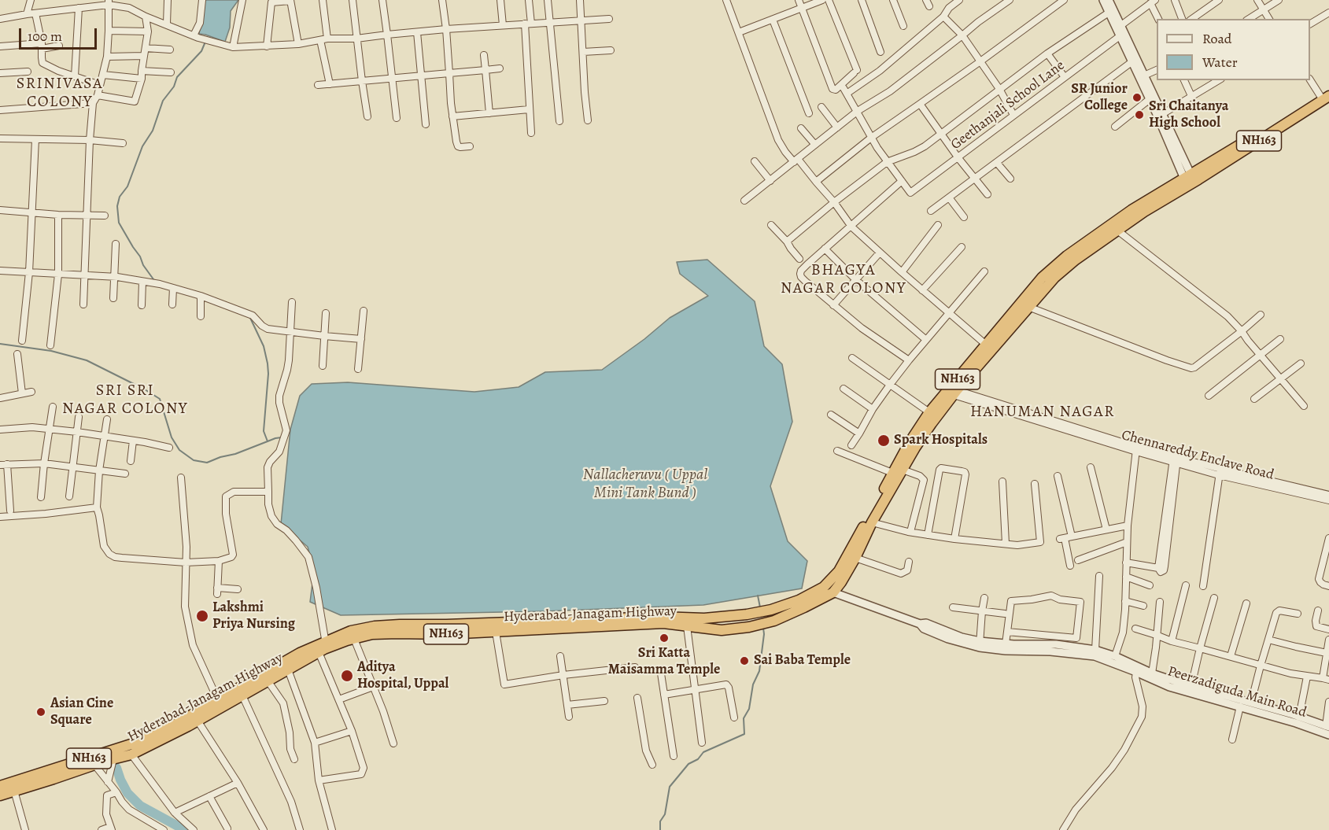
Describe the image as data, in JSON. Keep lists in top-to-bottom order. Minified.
{"streets":{"highway":["NH163","Hyderabad-Janagam Highway"],"street":["Geethanjali School Lane","Chennareddy Enclave Road","Peerzadiguda Main Road"]},"crossings":[["Chennareddy Enclave Road","Hyderabad-Janagam Highway"],["Hyderabad-Janagam Highway","Peerzadiguda Main Road"]],"districts":["SRINIVASA COLONY","BHAGYA NAGAR COLONY","SRI SRI NAGAR COLONY","HANUMAN NAGAR"],"water":["Nallacheruvu ( Uppal Mini Tank Bund )"],"places":["SR Junior College","Sri Chaitanya High School","Spark Hospitals","Lakshmi Priya Nursing","Sri Katta Maisamma Temple","Sai Baba Temple","Aditya Hospital, Uppal","Asian Cine Square"],"legend":["Road","Water"],"scale_bar":"100 m"}
